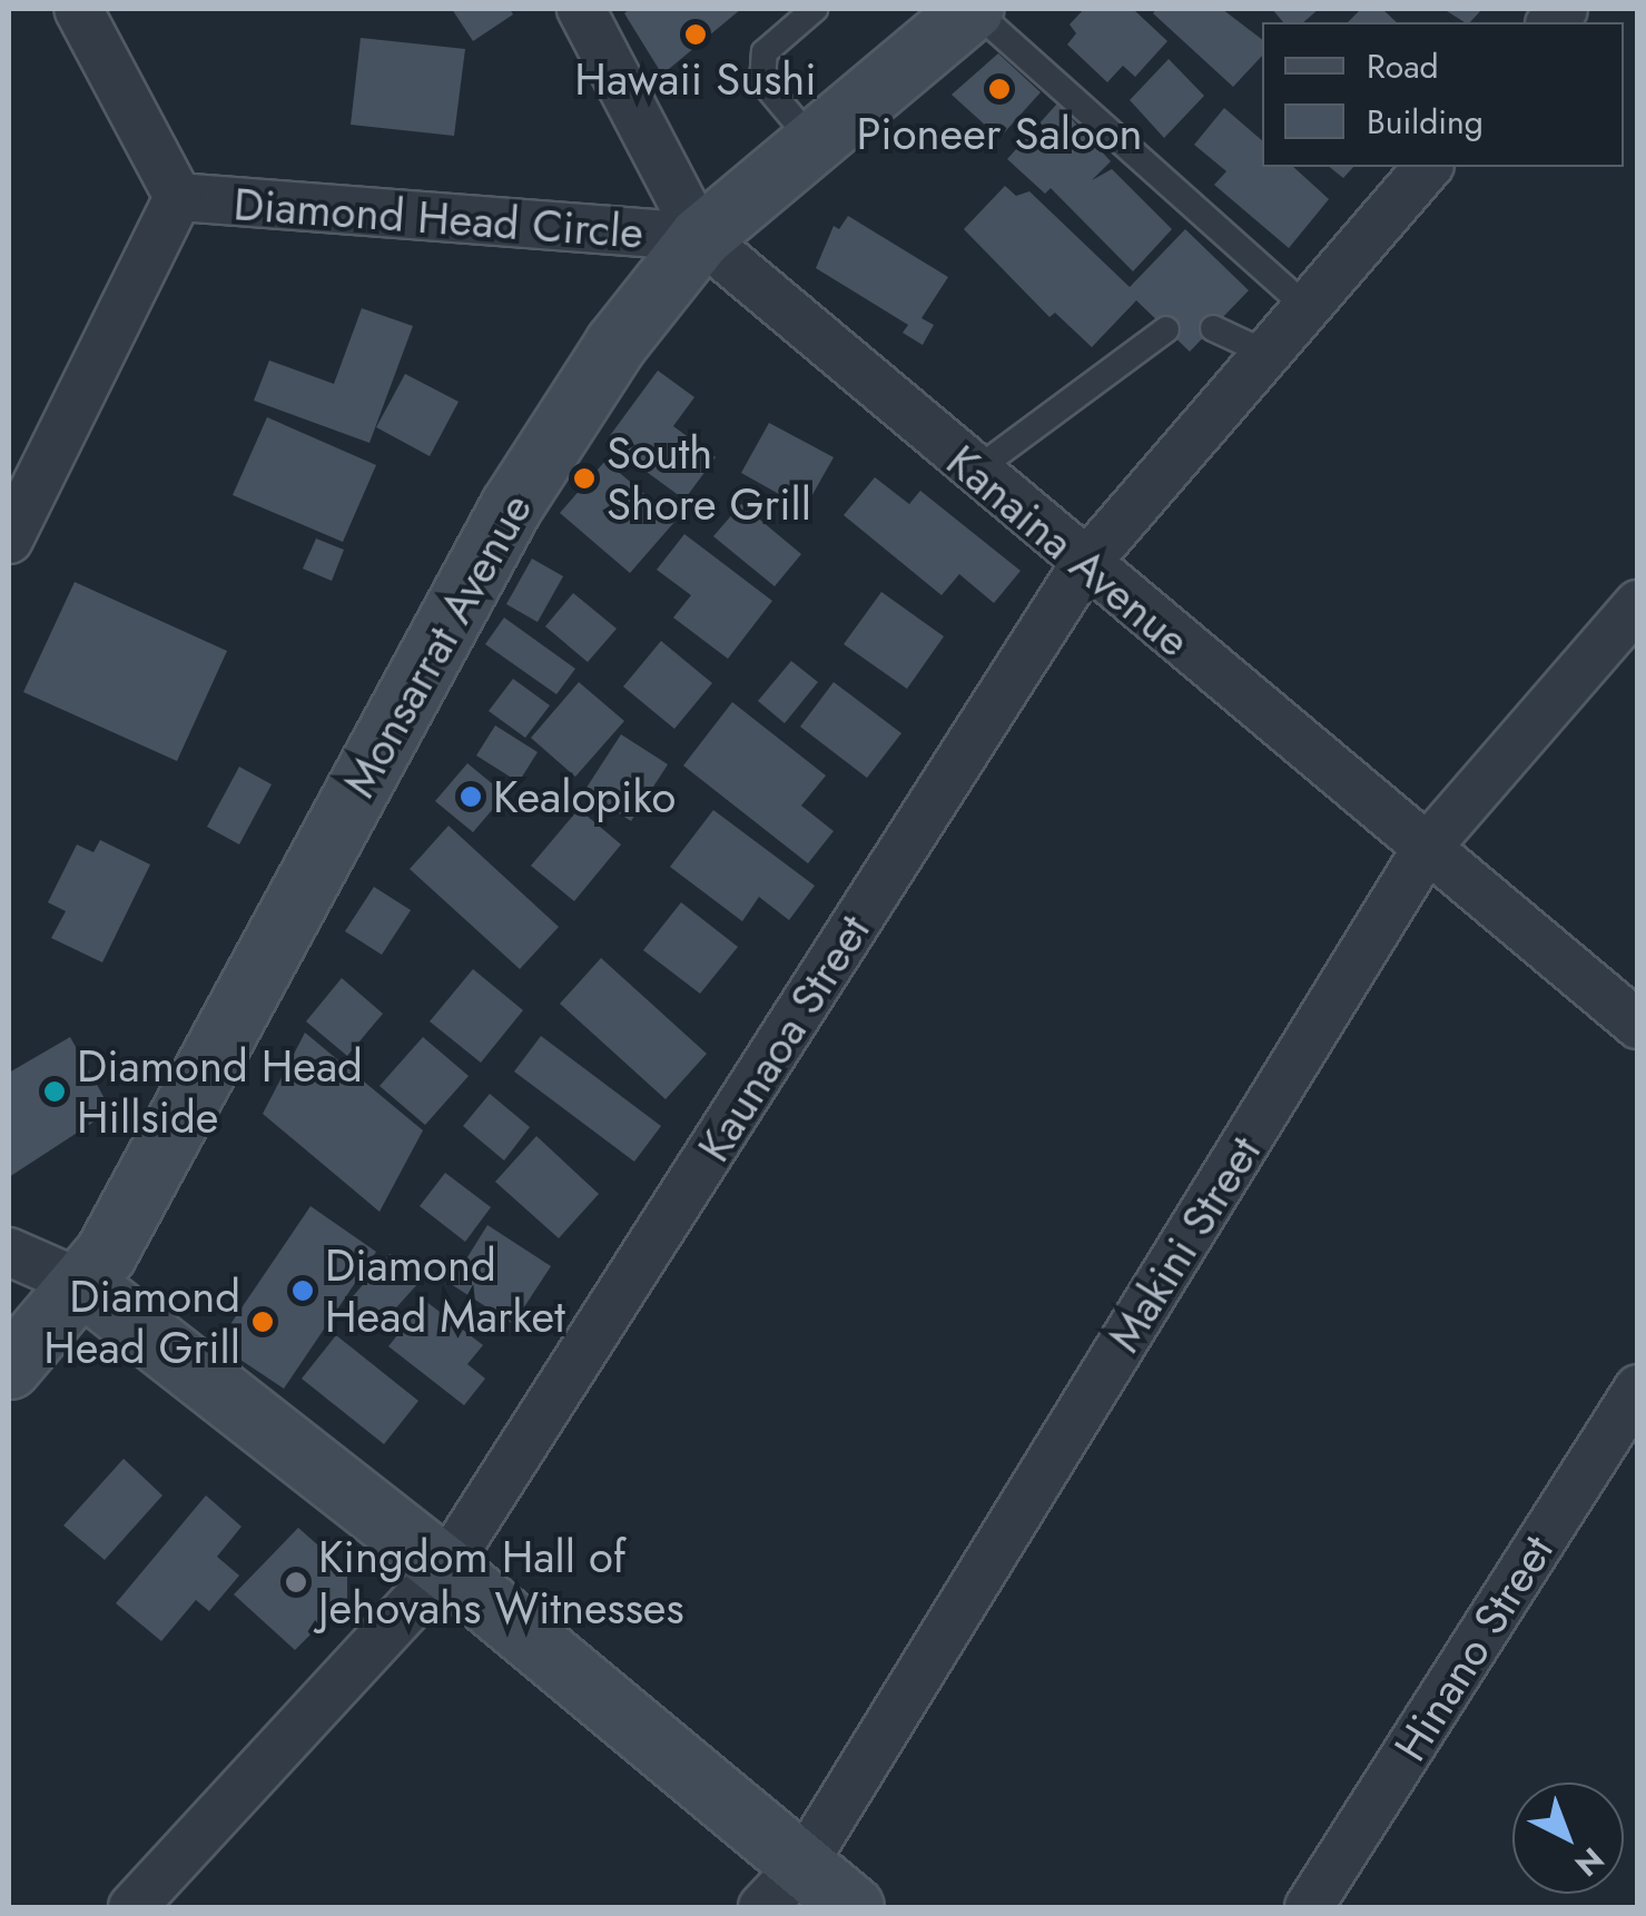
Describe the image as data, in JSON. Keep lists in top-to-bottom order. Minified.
{"streets":{"street":["Diamond Head Circle","Kanaina Avenue","Monsarrat Avenue","Kaunaoa Street","Makini Street","Hinano Street"]},"crossings":[["Diamond Head Circle","Kanaina Avenue"],["Diamond Head Circle","Monsarrat Avenue"],["Kanaina Avenue","Monsarrat Avenue"],["Kanaina Avenue","Kaunaoa Street"],["Kanaina Avenue","Makini Street"]],"places":["Hawaii Sushi","Pioneer Saloon","South Shore Grill","Kealopiko","Diamond Head Hillside","Diamond Head Market","Diamond Head Grill","Kingdom Hall of Jehovahs Witnesses"],"legend":["Road","Building"],"north":"bottom right"}
